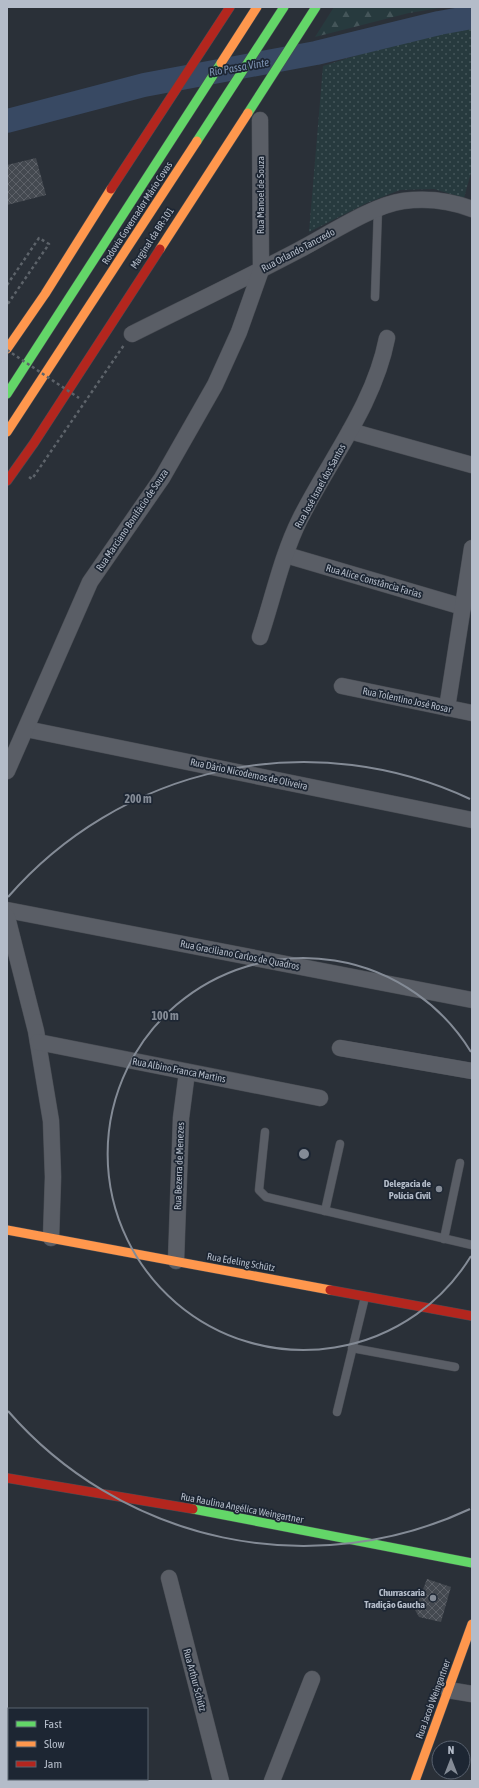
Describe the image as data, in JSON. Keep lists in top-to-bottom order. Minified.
{"streets":{"main road":["Rodovia Governador Mário Covas","Marginal da BR-101","Rua Edeling Schütz","Rua Raulina Angélica Weingartner","Rua Jacob Weingartner"],"street":["Rua Manoel de Souza","Rua Orlando Tancredo","Rua José Israel dos Santos","Rua Marciano Bonifácio de Souza","Rua Alice Constância Farias","Rua Tolentino José Rosar","Rua Dário Nicodemos de Oliveira","Rua Graciliano Carlos de Quadros","Rua Albino Franca Martins","Rua Bezerra de Menezes","Rua Arthur Schütz"]},"crossings":[["Rua Manoel de Souza","Rua Orlando Tancredo"],["Rua Manoel de Souza","Rua Marciano Bonifácio de Souza"],["Rua Orlando Tancredo","Rua Marciano Bonifácio de Souza"],["Rua José Israel dos Santos","Rua Alice Constância Farias"],["Rua Marciano Bonifácio de Souza","Rua Dário Nicodemos de Oliveira"],["Rua Albino Franca Martins","Rua Bezerra de Menezes"],["Rua Bezerra de Menezes","Rua Edeling Schütz"]],"water":["Rio Passa Vinte"],"places":["Delegacia de Polícia Civil","Churrascaria Tradição Gaucha"],"legend":["Fast","Slow","Jam"],"north":"top","rings":["200 m","100 m"]}
